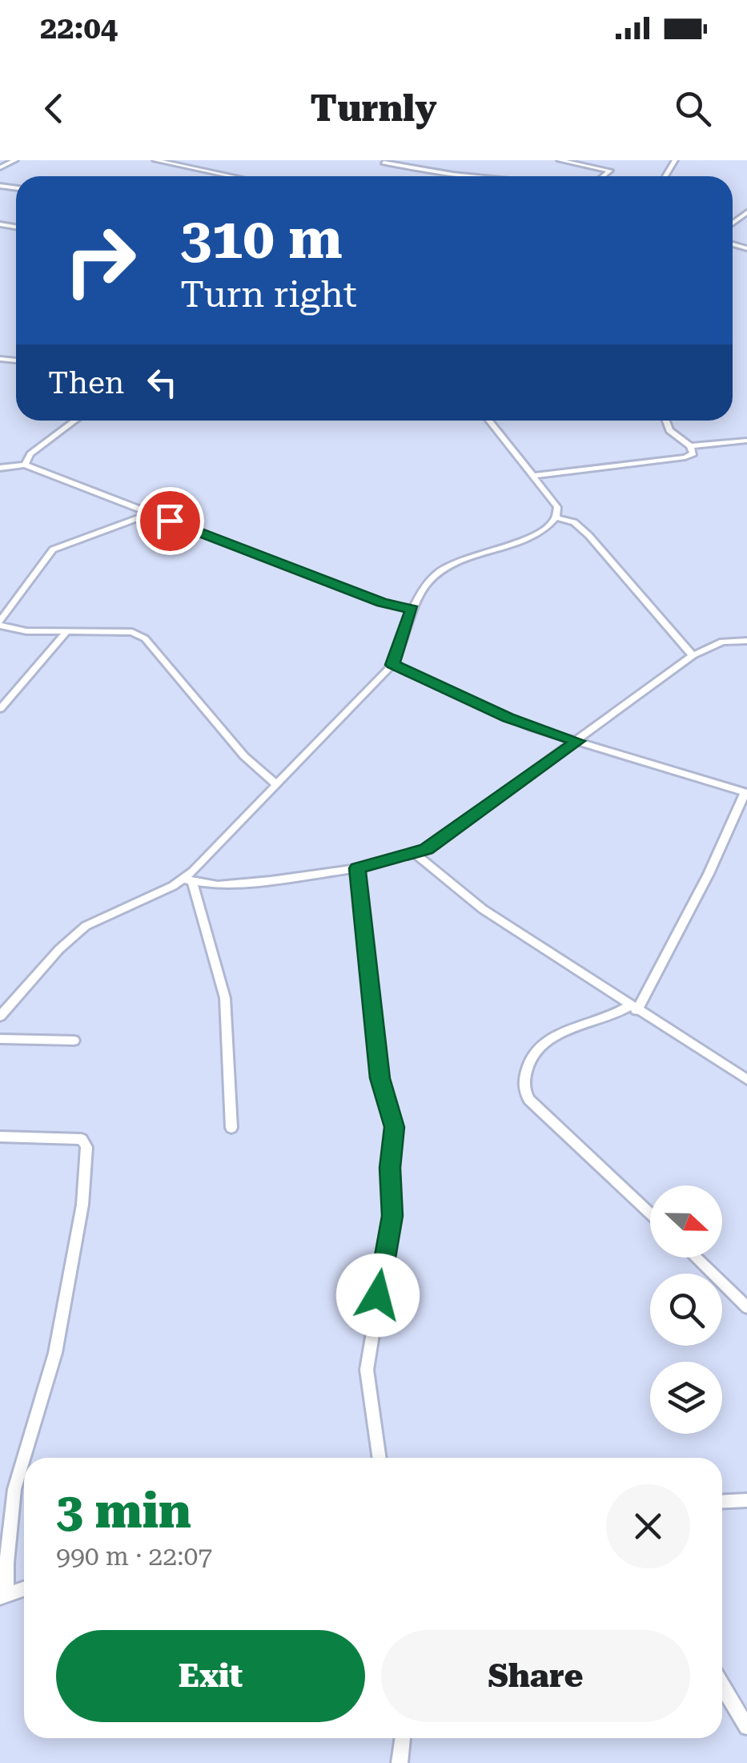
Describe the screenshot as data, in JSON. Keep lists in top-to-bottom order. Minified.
{"north":"right","page":{"status":"22:04","header":"Turnly","turn":["310 m","Turn right"],"then":"Then","heading":["3 min","990 m · 22:07"],"buttons":["Exit","Share"]}}
